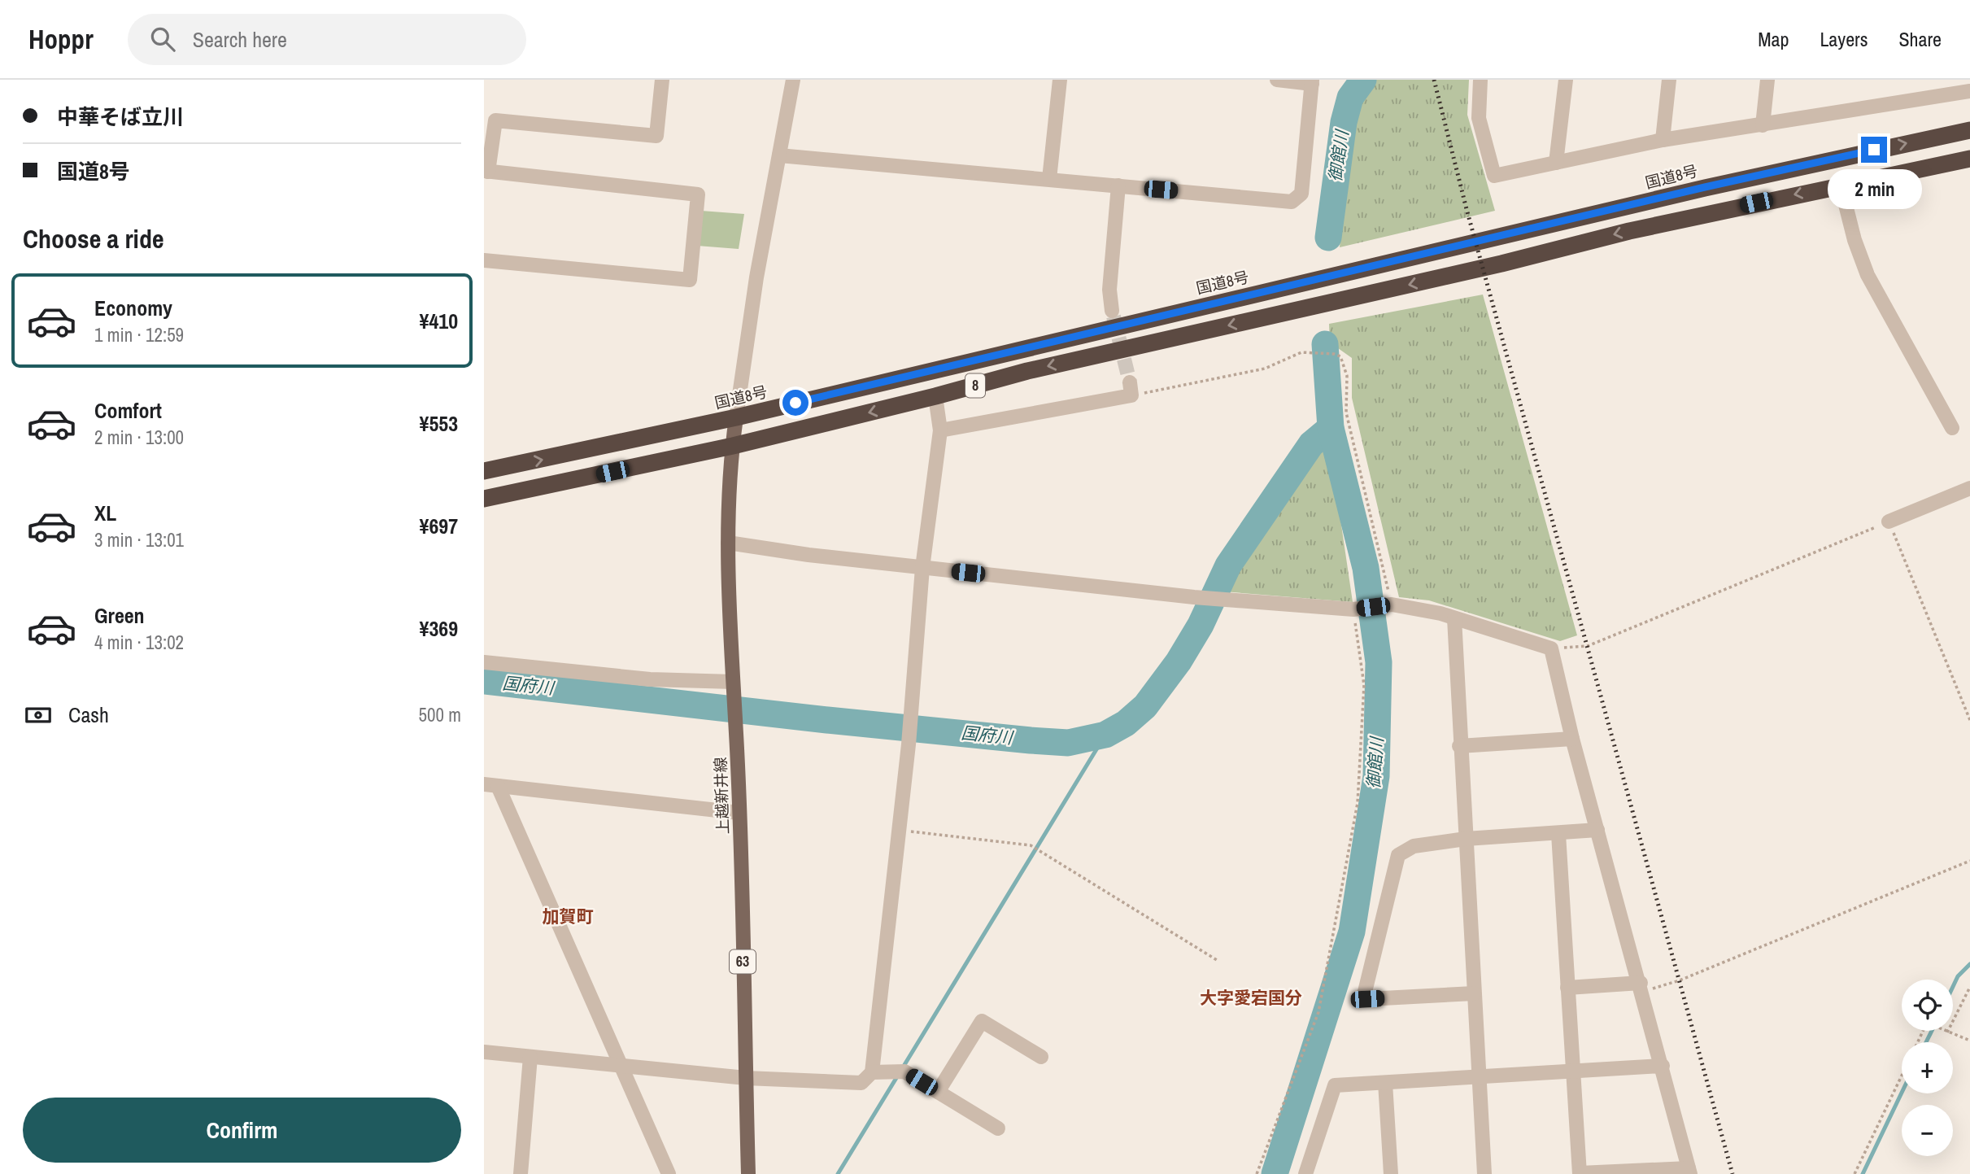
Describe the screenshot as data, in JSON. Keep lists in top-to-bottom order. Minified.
{"streets":{"highway":["国道8号","8"],"main road":["上越新井線","63"]},"crossings":[["国道8号","上越新井線"],["8","上越新井線"]],"districts":["加賀町","大字愛宕国分"],"water":["御館川","国府川"],"page":{"header":"Hoppr","search":"Search here","nav":["Map","Layers","Share"],"banner":["中華そば立川","国道8号"],"bubble":"2 min","heading":"Choose a ride","list":[{"name":"Economy","note":"1 min · 12:59","value":"¥410"},{"name":"Comfort","note":"2 min · 13:00","value":"¥553"},{"name":"XL","note":"3 min · 13:01","value":"¥697"},{"name":"Green","note":"4 min · 13:02","value":"¥369"}],"pay":["Cash","500 m"],"map_buttons":["+","−"],"buttons":"Confirm"}}
